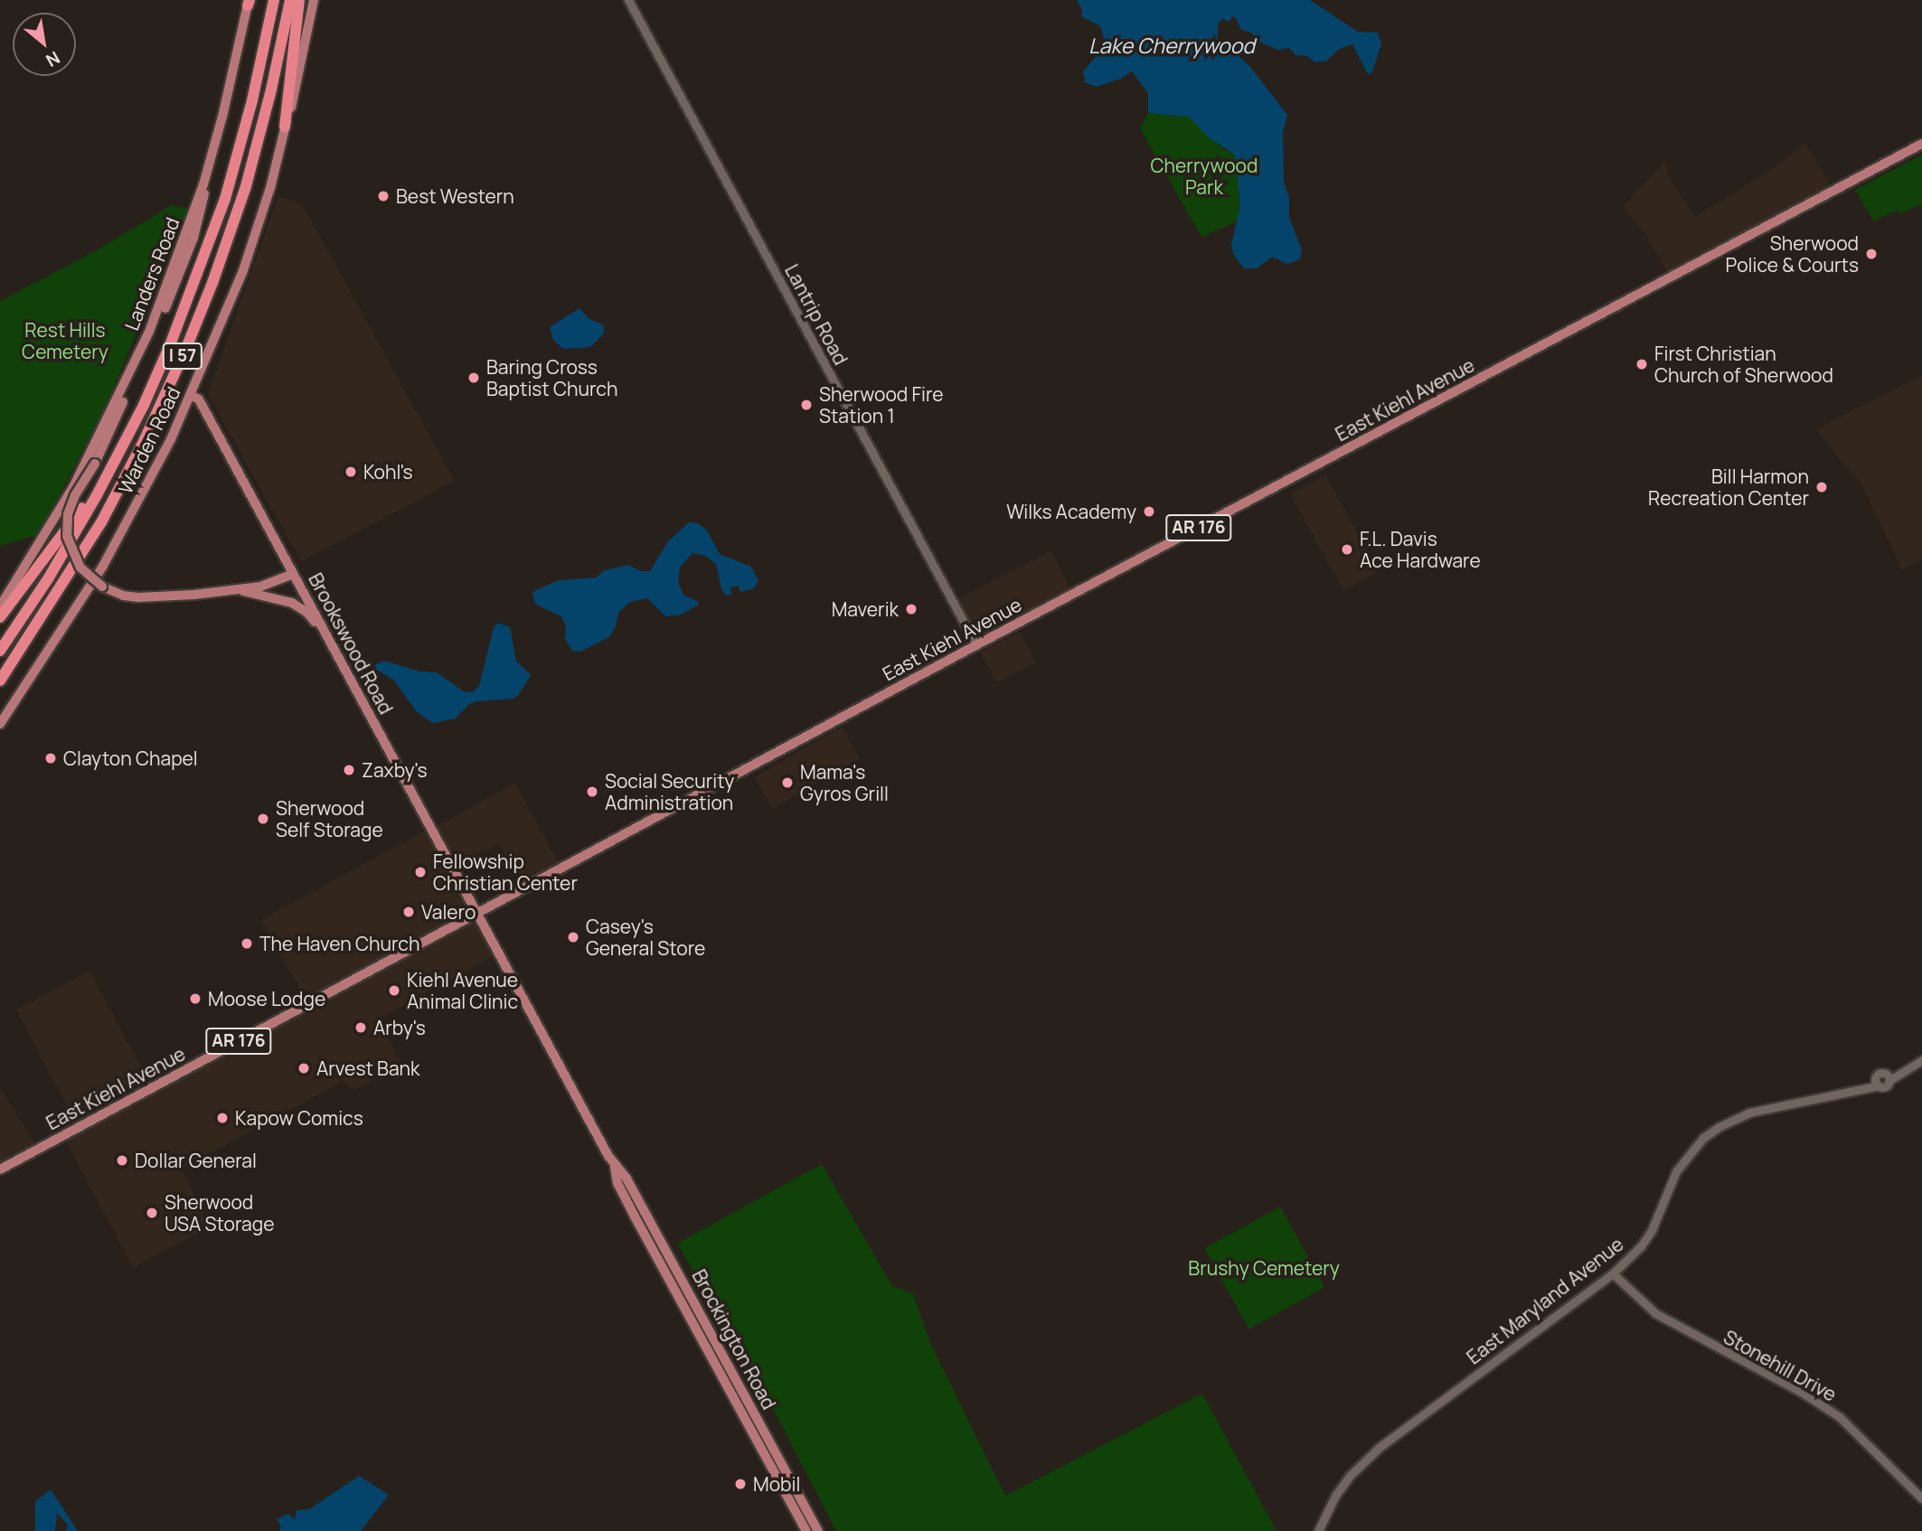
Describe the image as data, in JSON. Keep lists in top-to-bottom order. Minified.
{"streets":{"highway":["I 57"],"main road":["Landers Road","East Kiehl Avenue","Warden Road","AR 176","Brookswood Road","Brockington Road"],"street":["Lantrip Road","East Maryland Avenue","Stonehill Drive"]},"crossings":[["Lantrip Road","East Kiehl Avenue"],["East Kiehl Avenue","Brookswood Road"],["East Kiehl Avenue","Brockington Road"],["Warden Road","Brookswood Road"],["Brookswood Road","Brockington Road"],["East Maryland Avenue","Stonehill Drive"]],"water":["Lake Cherrywood"],"parks":["Cherrywood Park","Rest Hills Cemetery","Brushy Cemetery"],"places":["Best Western","Sherwood Police & Courts","First Christian Church of Sherwood","Baring Cross Baptist Church","Sherwood Fire Station 1","Kohl's","Bill Harmon Recreation Center","Wilks Academy","F.L. Davis Ace Hardware","Maverik","Clayton Chapel","Zaxby's","Mama's Gyros Grill","Social Security Administration","Sherwood Self Storage","Fellowship Christian Center","Valero","Casey's General Store","The Haven Church","Kiehl Avenue Animal Clinic","Moose Lodge","Arby's","Arvest Bank","Kapow Comics","Dollar General","Sherwood USA Storage","Mobil"],"north":"bottom right"}
